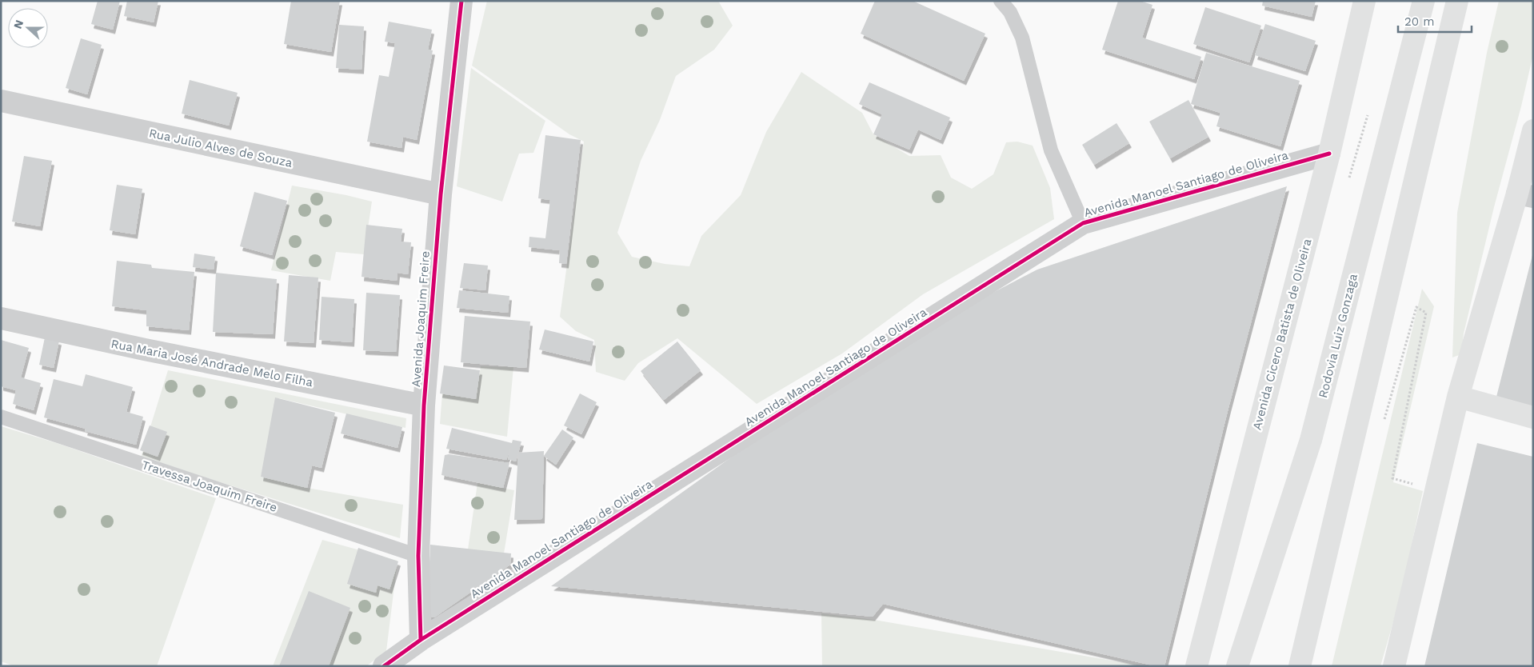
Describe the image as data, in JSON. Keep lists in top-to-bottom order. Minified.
{"streets":{"main road":["Avenida Cicero Batista de Oliveira","Rodovia Luiz Gonzaga"],"street":["Rua Julio Alves de Souza","Avenida Manoel Santiago de Oliveira","Avenida Joaquim Freire","Rua Maria José Andrade Melo Filha"],"lane":["Travessa Joaquim Freire"]},"crossings":[["Rua Julio Alves de Souza","Avenida Joaquim Freire"],["Avenida Manoel Santiago de Oliveira","Avenida Joaquim Freire"],["Avenida Manoel Santiago de Oliveira","Avenida Cicero Batista de Oliveira"],["Avenida Joaquim Freire","Rua Maria José Andrade Melo Filha"],["Avenida Joaquim Freire","Travessa Joaquim Freire"]],"scale_bar":"20 m","north":"left"}
